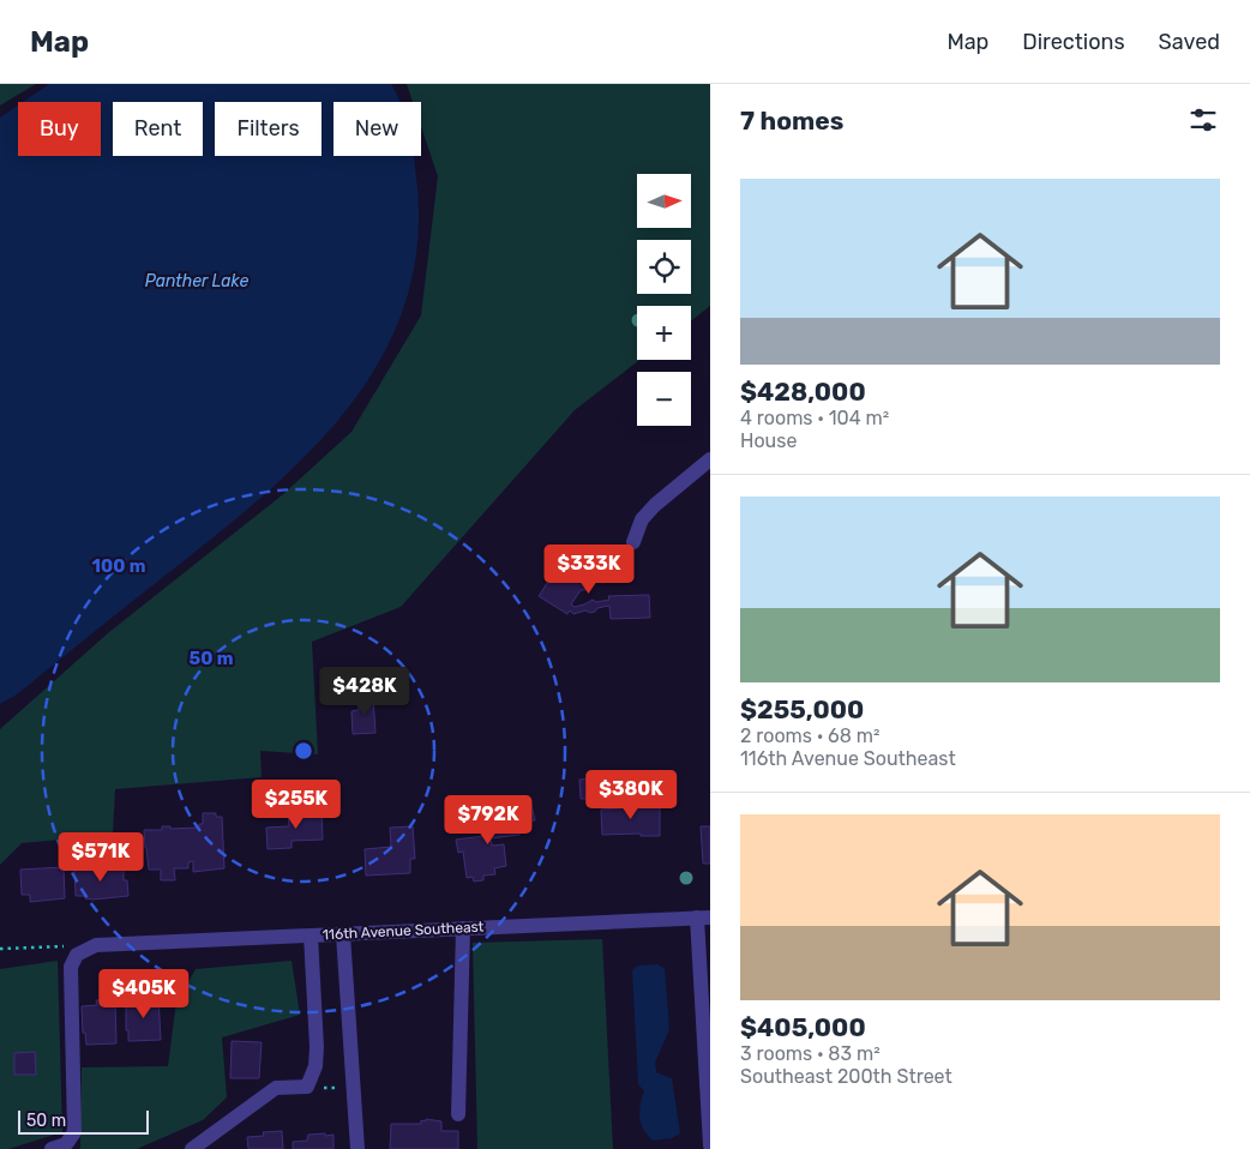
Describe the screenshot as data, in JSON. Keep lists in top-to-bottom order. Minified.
{"streets":{"street":["116th Avenue Southeast"]},"water":["Panther Lake"],"scale_bar":"50 m","north":"right","page":{"header":"Map","nav":["Map","Directions","Saved"],"heading":"7 homes","chip":["Buy","Rent","Filters","New"],"list":[{"name":"$428,000","note":"4 rooms · 104 m² · House"},{"name":"$255,000","note":"2 rooms · 68 m² · 116th Avenue Southeast"},{"name":"$405,000","note":"3 rooms · 83 m² · Southeast 200th Street"}],"map_buttons":["+","−"],"price":["$333K","$428K","$380K","$255K","$792K","$571K","$405K"],"scale":"50 m"},"rings":["100 m","50 m"]}
